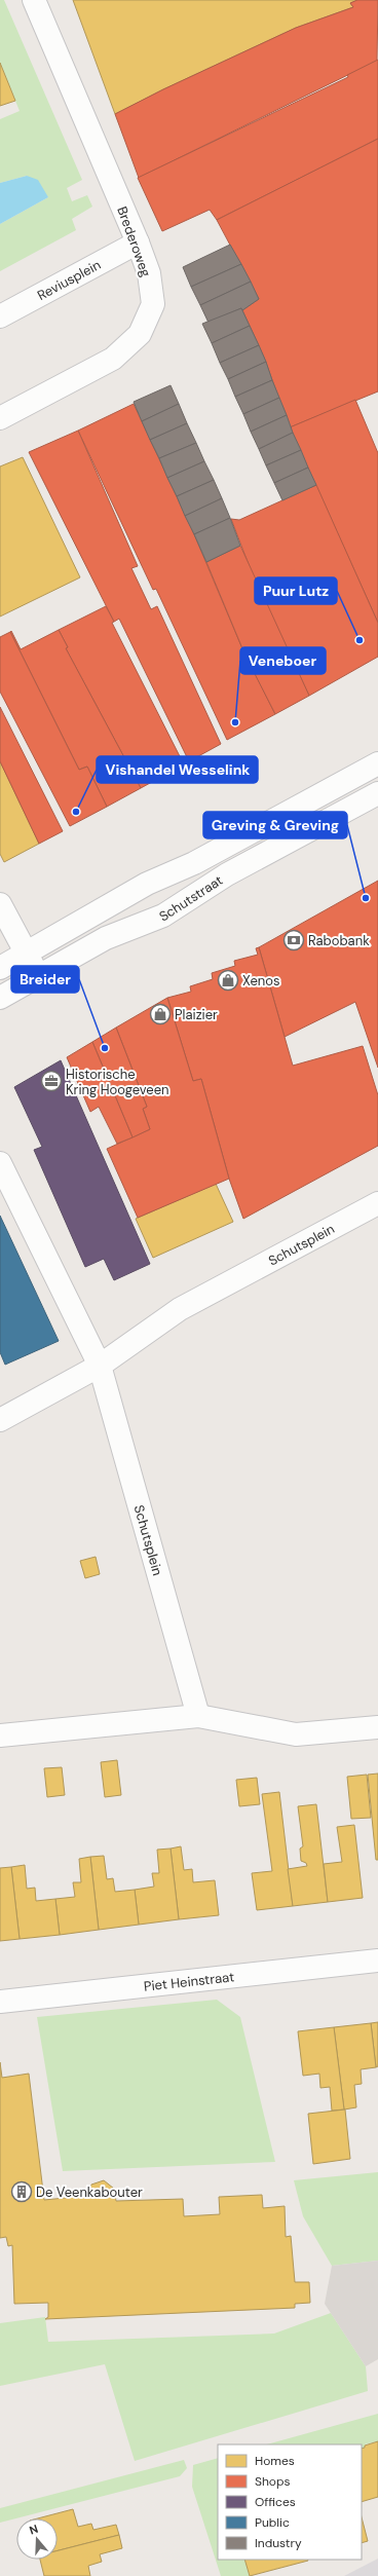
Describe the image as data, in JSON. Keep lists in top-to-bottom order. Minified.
{"streets":{"street":["Brederoweg","Reviusplein","Schutstraat","Schutsplein","Piet Heinstraat"]},"crossings":[["Brederoweg","Reviusplein"]],"places":{"other":["Puur Lutz","Veneboer","Vishandel Wesselink","Greving & Greving","Breider"],"bank":["Rabobank"],"shop":["Xenos","Plaizier"],"office":["Historische Kring Hoogeveen"],"building":["De Veenkabouter"]},"legend":["Homes","Shops","Offices","Public","Industry"],"north":"top"}
